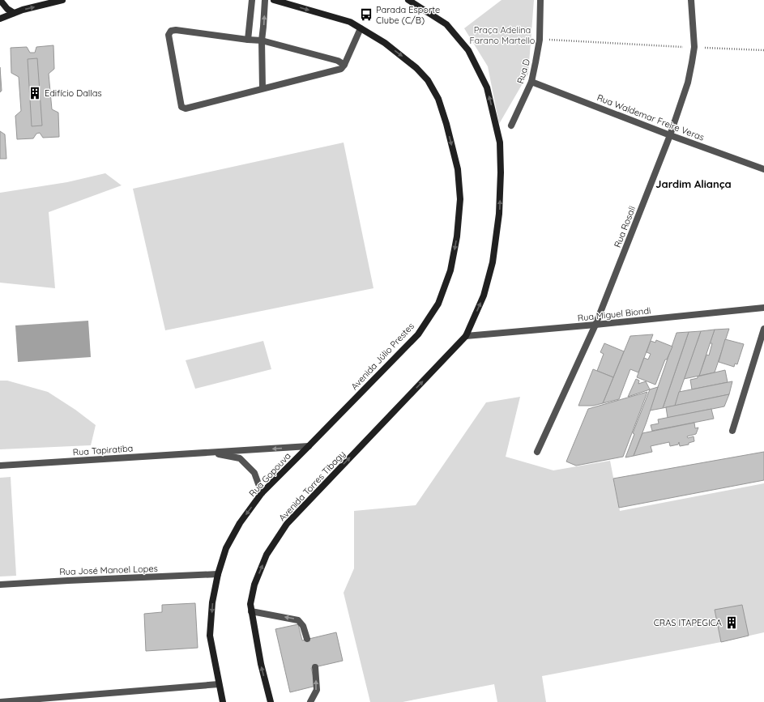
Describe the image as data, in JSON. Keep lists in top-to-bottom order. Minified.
{"streets":{"main road":["Avenida Júlio Prestes","Rua Gopouva","Avenida Torres Tibagy"],"street":["Rua D","Rua Waldemar Freire Veras","Rua Rosali","Rua Miguel Biondi","Rua Tapiratiba","Rua José Manoel Lopes"]},"crossings":[["Rua D","Rua Waldemar Freire Veras"],["Rua Waldemar Freire Veras","Rua Rosali"],["Rua Rosali","Rua Miguel Biondi"],["Rua Miguel Biondi","Avenida Torres Tibagy"],["Avenida Júlio Prestes","Rua Tapiratiba"],["Avenida Júlio Prestes","Rua Gopouva"],["Rua Tapiratiba","Rua Gopouva"],["Rua Gopouva","Rua José Manoel Lopes"]],"one_way":["Rua Gopouva","Avenida Torres Tibagy"],"districts":["Jardim Aliança"],"parks":["Praça Adelina Farano Martello"],"places":{"bus stop":["Parada Esporte Clube (C/B)"],"building":["Edifício Dallas","CRAS ITAPEGICA"]}}
